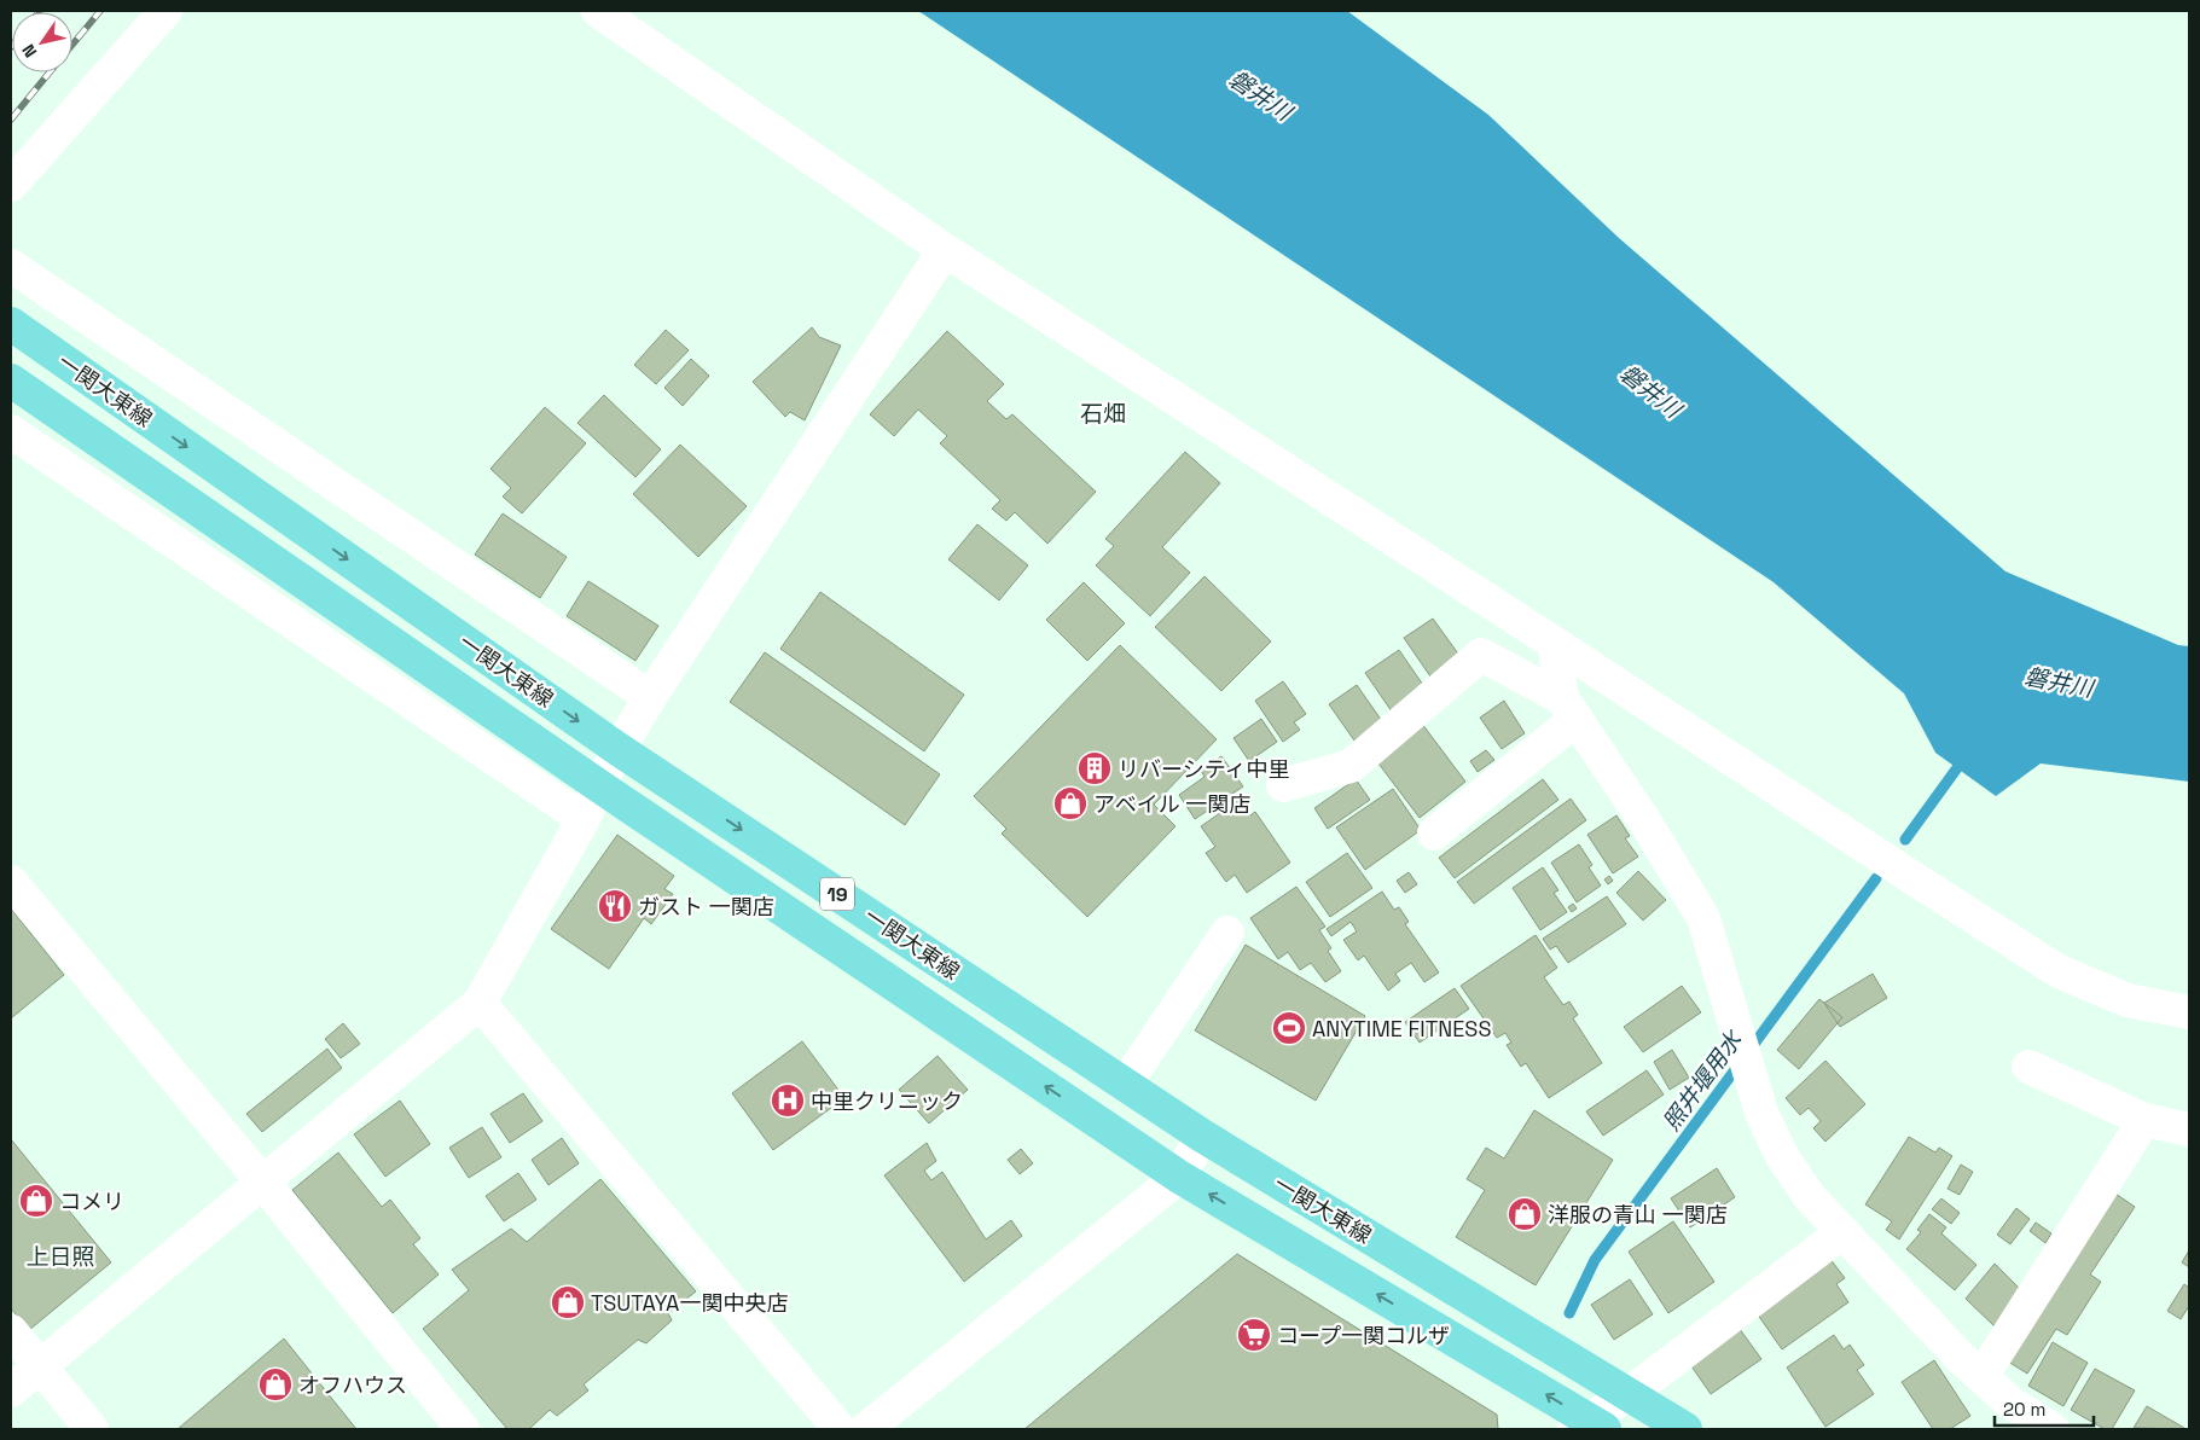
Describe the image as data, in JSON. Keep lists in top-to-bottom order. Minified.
{"streets":{"main road":["一関大東線","19"]},"districts":["石畑","上日照"],"water":["磐井川","照井堰用水"],"places":{"building":["リバーシティ中里"],"shop":["アベイル 一関店","コメリ","洋服の青山 一関店","TSUTAYA一関中央店","オフハウス"],"restaurant":["ガスト 一関店"],"sports":["ANYTIME FITNESS"],"hospital":["中里クリニック"],"supermarket":["コープ一関コルザ"]},"scale_bar":"20 m","north":"bottom left"}
